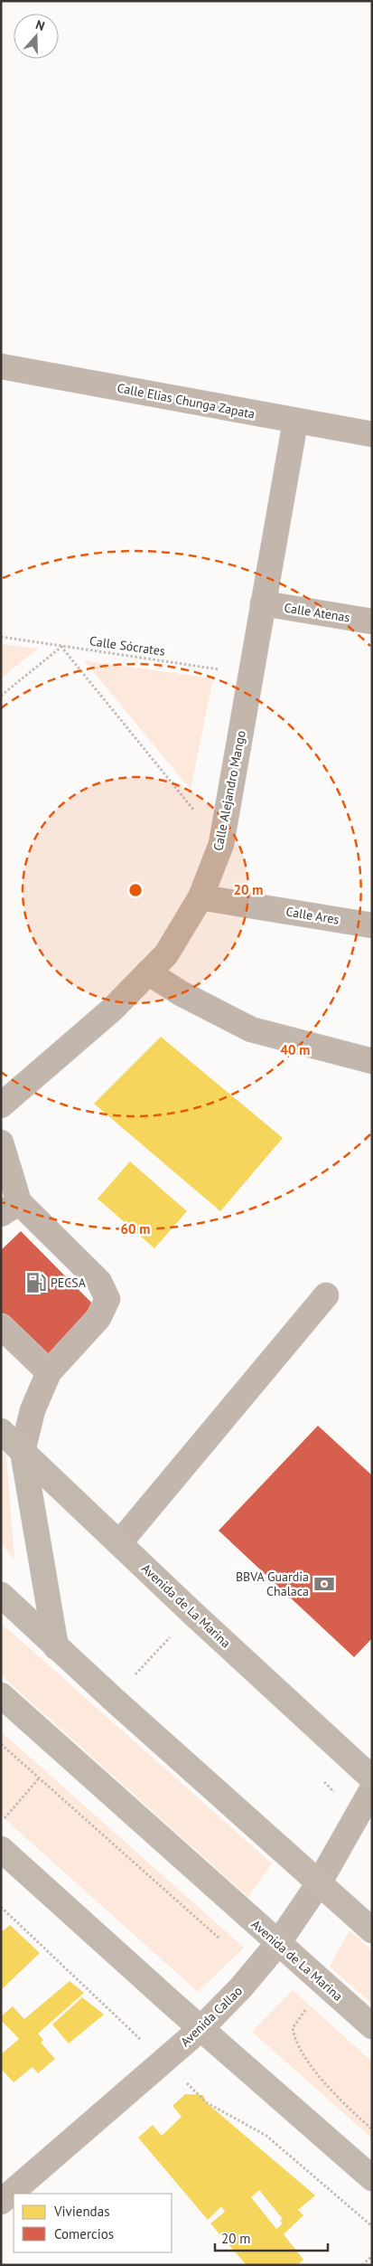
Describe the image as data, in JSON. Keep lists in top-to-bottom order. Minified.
{"streets":{"main road":["Avenida de La Marina"],"street":["Calle Elias Chunga Zapata","Calle Atenas","Calle Alejandro Mango","Calle Ares","Avenida Callao"],"path":["Calle Sócrates"]},"crossings":[["Calle Elias Chunga Zapata","Calle Alejandro Mango"],["Calle Atenas","Calle Alejandro Mango"],["Calle Sócrates","Calle Alejandro Mango"],["Calle Alejandro Mango","Calle Ares"],["Avenida de La Marina","Avenida Callao"]],"places":{"fuel station":["PECSA"],"bank":["BBVA Guardia Chalaca"]},"legend":["Viviendas","Comercios"],"scale_bar":"20 m","north":"top","rings":["20 m","40 m","60 m"]}
